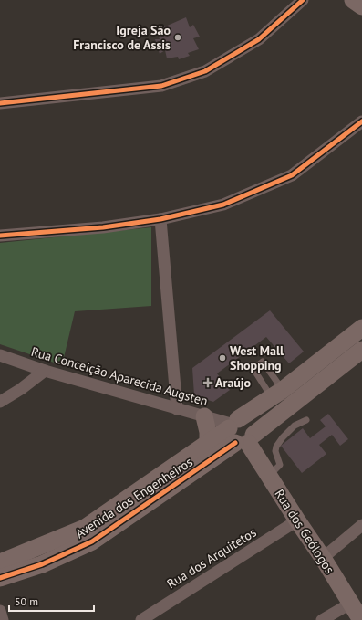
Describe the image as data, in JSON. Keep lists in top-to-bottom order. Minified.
{"streets":{"street":["Rua Conceição Aparecida Augsten","Avenida dos Engenheiros","Rua dos Geólogos","Rua dos Arquitetos"]},"crossings":[["Rua Conceição Aparecida Augsten","Avenida dos Engenheiros"],["Rua Conceição Aparecida Augsten","Rua dos Geólogos"],["Avenida dos Engenheiros","Rua dos Geólogos"],["Rua dos Geólogos","Rua dos Arquitetos"]],"places":{"other":["Igreja São Francisco de Assis","West Mall Shopping"],"health":["Araújo"]},"scale_bar":"50 m"}
